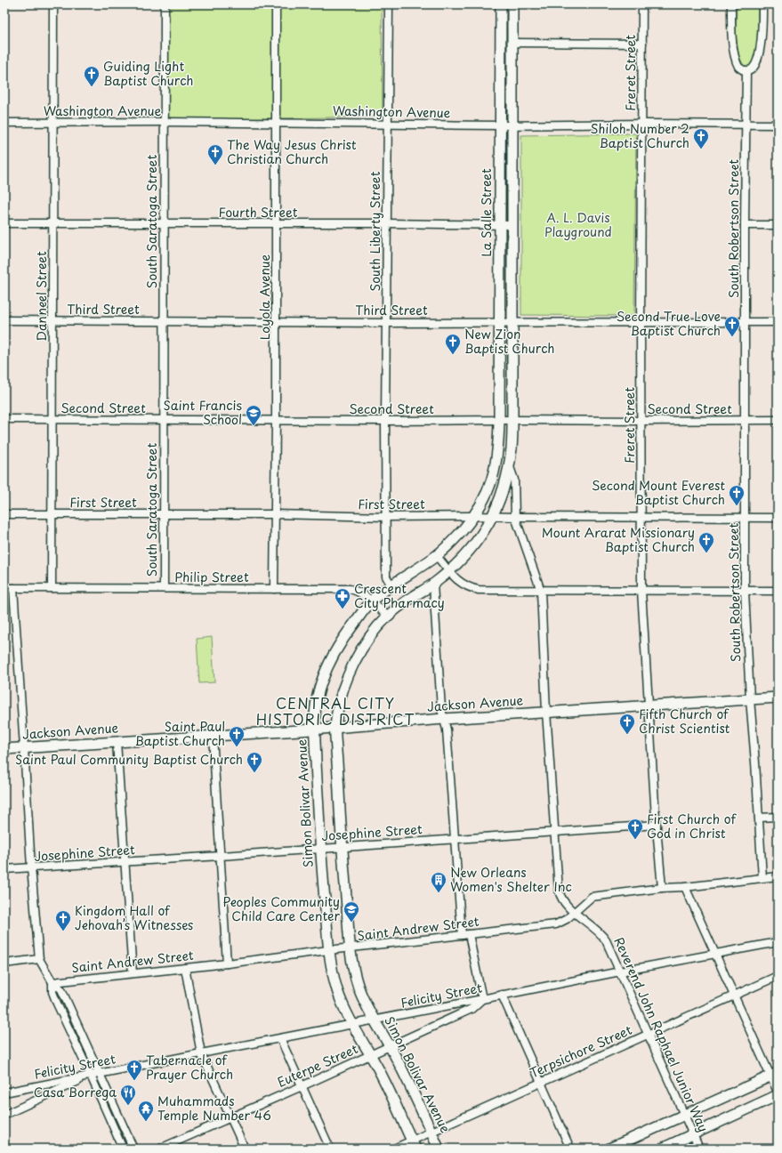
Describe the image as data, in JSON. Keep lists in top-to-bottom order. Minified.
{"streets":{"street":["Freret Street","Washington Avenue","Fourth Street","La Salle Street","South Saratoga Street","South Robertson Street","South Liberty Street","Danneel Street","Loyola Avenue","Third Street","Second Street","First Street","Philip Street","Jackson Avenue","Simon Bolivar Avenue","Josephine Street","Saint Andrew Street","Felicity Street","Reverend John Raphael Junior Way","Terpsichore Street","Euterpe Street"]},"crossings":[["Freret Street","Washington Avenue"],["Freret Street","Third Street"],["Freret Street","Second Street"],["Freret Street","First Street"],["Freret Street","Jackson Avenue"],["Freret Street","Josephine Street"],["Freret Street","Saint Andrew Street"],["Washington Avenue","La Salle Street"],["Washington Avenue","South Saratoga Street"],["Washington Avenue","South Robertson Street"],["Washington Avenue","South Liberty Street"],["Washington Avenue","Danneel Street"],["Washington Avenue","Loyola Avenue"],["Fourth Street","La Salle Street"],["Fourth Street","South Saratoga Street"],["Fourth Street","South Liberty Street"],["Fourth Street","Danneel Street"],["Fourth Street","Loyola Avenue"],["La Salle Street","Third Street"],["La Salle Street","Second Street"],["La Salle Street","Simon Bolivar Avenue"],["South Saratoga Street","Third Street"],["South Saratoga Street","Second Street"],["South Saratoga Street","First Street"],["South Saratoga Street","Philip Street"],["South Robertson Street","Third Street"],["South Robertson Street","Second Street"],["South Robertson Street","First Street"],["South Robertson Street","Jackson Avenue"],["South Robertson Street","Saint Andrew Street"],["South Liberty Street","Third Street"],["South Liberty Street","Second Street"],["South Liberty Street","First Street"],["South Liberty Street","Simon Bolivar Avenue"],["Danneel Street","Third Street"],["Danneel Street","Second Street"],["Danneel Street","First Street"],["Danneel Street","Philip Street"],["Loyola Avenue","Third Street"],["Loyola Avenue","Second Street"],["Loyola Avenue","First Street"],["Loyola Avenue","Philip Street"],["Second Street","Simon Bolivar Avenue"],["First Street","Simon Bolivar Avenue"],["First Street","Reverend John Raphael Junior Way"],["Philip Street","Simon Bolivar Avenue"],["Jackson Avenue","Simon Bolivar Avenue"],["Jackson Avenue","Reverend John Raphael Junior Way"],["Simon Bolivar Avenue","Josephine Street"],["Simon Bolivar Avenue","Saint Andrew Street"],["Simon Bolivar Avenue","Felicity Street"],["Simon Bolivar Avenue","Reverend John Raphael Junior Way"],["Simon Bolivar Avenue","Terpsichore Street"],["Simon Bolivar Avenue","Euterpe Street"],["Josephine Street","Reverend John Raphael Junior Way"],["Saint Andrew Street","Reverend John Raphael Junior Way"],["Felicity Street","Reverend John Raphael Junior Way"],["Felicity Street","Euterpe Street"],["Reverend John Raphael Junior Way","Terpsichore Street"]],"districts":["CENTRAL CITY HISTORIC DISTRICT"],"parks":["A. L. Davis Playground"],"places":{"church":["Guiding Light Baptist Church","Shiloh Number 2 Baptist Church","The Way Jesus Christ Christian Church","Second True Love Baptist Church","New Zion Baptist Church","Second Mount Everest Baptist Church","Mount Ararat Missionary Baptist Church","Fifth Church of Christ Scientist","Saint Paul Baptist Church","Saint Paul Community Baptist Church","First Church of God in Christ","Kingdom Hall of Jehovah’s Witnesses","Tabernacle of Prayer Church"],"school or university":["Saint Francis School","Peoples Community Child Care Center"],"pharmacy":["Crescent City Pharmacy"],"building":["New Orleans Women's Shelter Inc"],"restaurant":["Casa Borrega"],"temple":["Muhammads Temple Number 46"]}}
